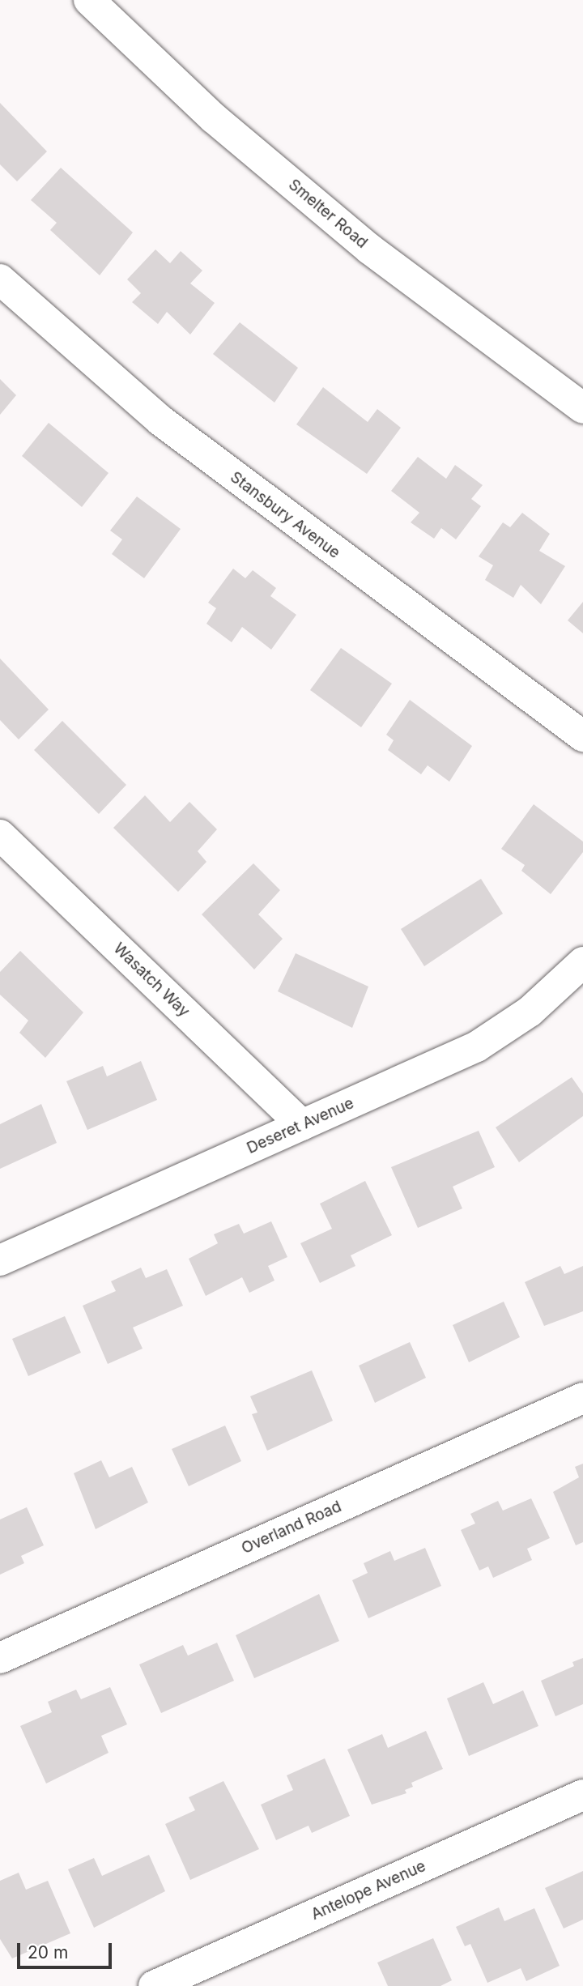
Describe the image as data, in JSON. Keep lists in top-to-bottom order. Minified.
{"streets":{"street":["Smelter Road","Stansbury Avenue","Wasatch Way","Deseret Avenue","Overland Road","Antelope Avenue"]},"crossings":[["Wasatch Way","Deseret Avenue"]],"scale_bar":"20 m"}
